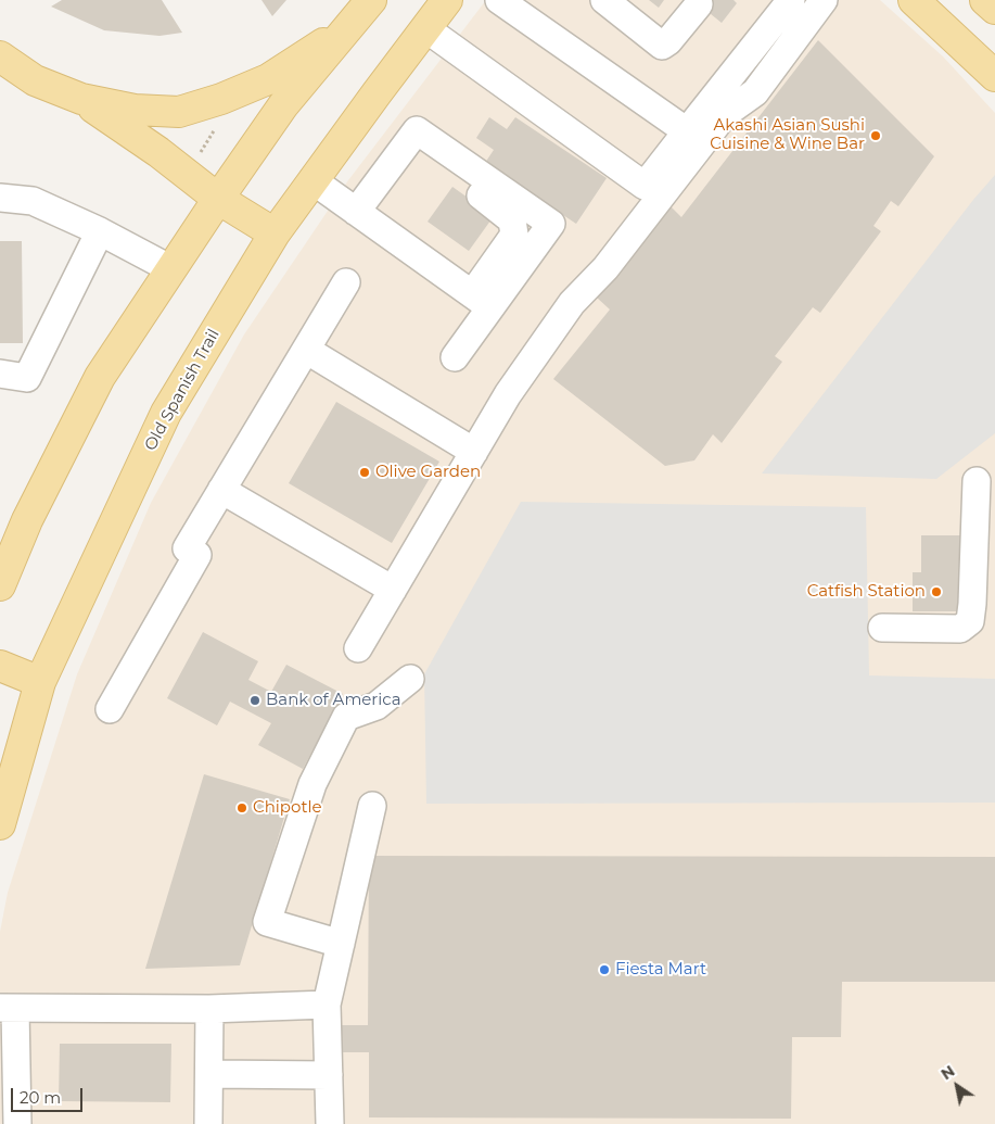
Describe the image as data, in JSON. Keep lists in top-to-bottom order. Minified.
{"streets":{"main road":["Old Spanish Trail"]},"places":["Akashi Asian Sushi Cuisine & Wine Bar","Olive Garden","Catfish Station","Bank of America","Chipotle","Fiesta Mart"],"scale_bar":"20 m","north":"top left"}
